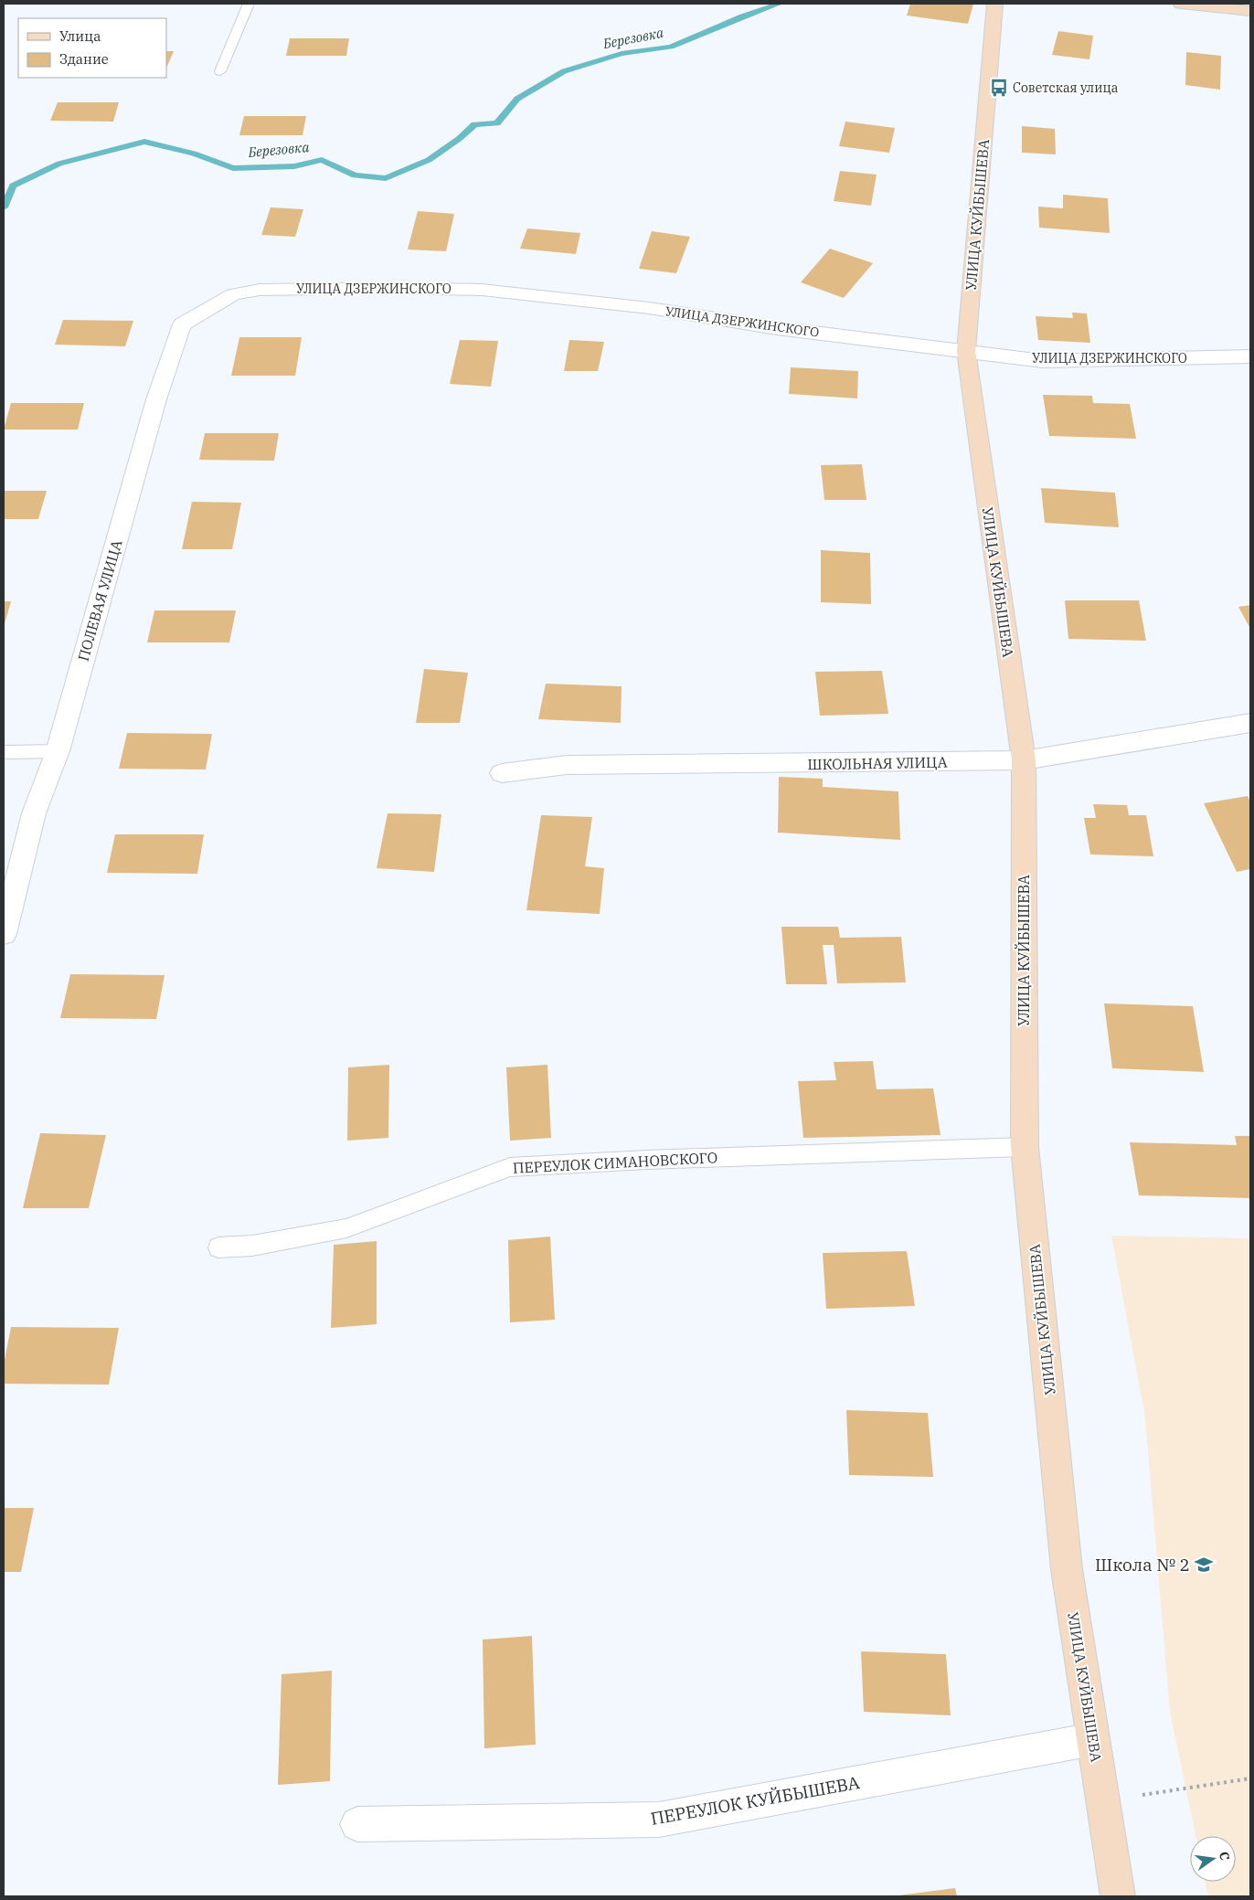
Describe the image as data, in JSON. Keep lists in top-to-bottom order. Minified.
{"streets":{"street":["УЛИЦА КУЙБЫШЕВА","УЛИЦА ДЗЕРЖИНСКОГО","ПОЛЕВАЯ УЛИЦА","ШКОЛЬНАЯ УЛИЦА","ПЕРЕУЛОК КУЙБЫШЕВА"],"lane":["ПЕРЕУЛОК СИМАНОВСКОГО"]},"crossings":[["УЛИЦА КУЙБЫШЕВА","УЛИЦА ДЗЕРЖИНСКОГО"],["УЛИЦА КУЙБЫШЕВА","ШКОЛЬНАЯ УЛИЦА"],["УЛИЦА КУЙБЫШЕВА","ПЕРЕУЛОК СИМАНОВСКОГО"],["УЛИЦА КУЙБЫШЕВА","ПЕРЕУЛОК КУЙБЫШЕВА"],["УЛИЦА ДЗЕРЖИНСКОГО","ПОЛЕВАЯ УЛИЦА"]],"water":["Березовка"],"places":{"bus stop":["Советская улица"],"school or university":["Школа № 2"]},"legend":["Улица","Здание"],"north":"right"}
